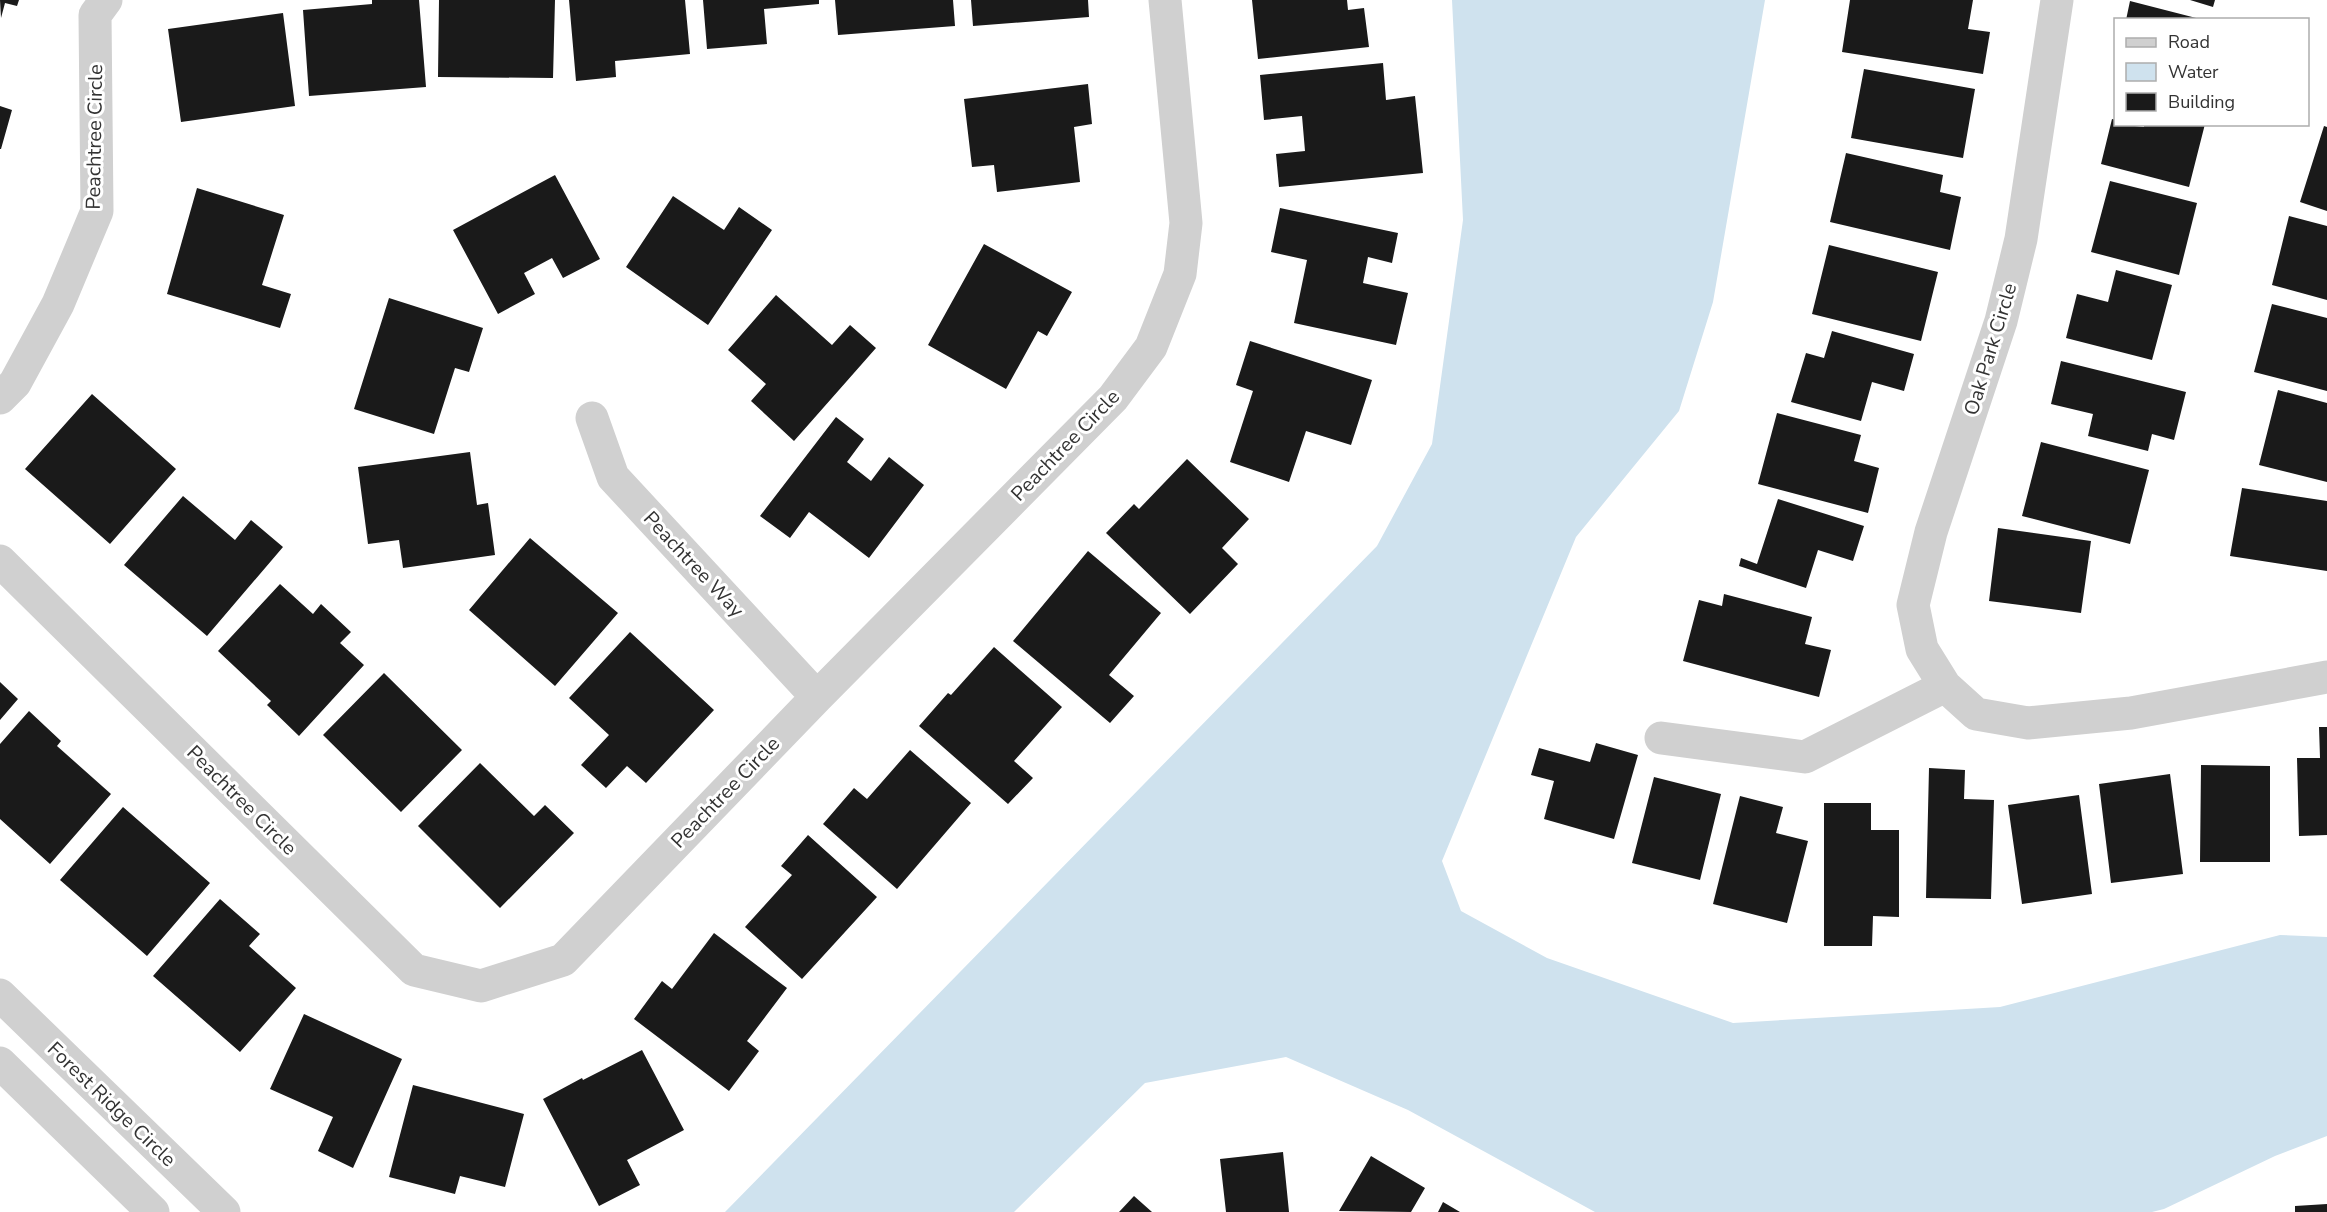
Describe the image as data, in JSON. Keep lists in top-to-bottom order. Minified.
{"streets":{"street":["Peachtree Circle","Oak Park Circle","Peachtree Way","Forest Ridge Circle"]},"crossings":[["Peachtree Circle","Peachtree Way"]],"legend":["Road","Water","Building"]}
